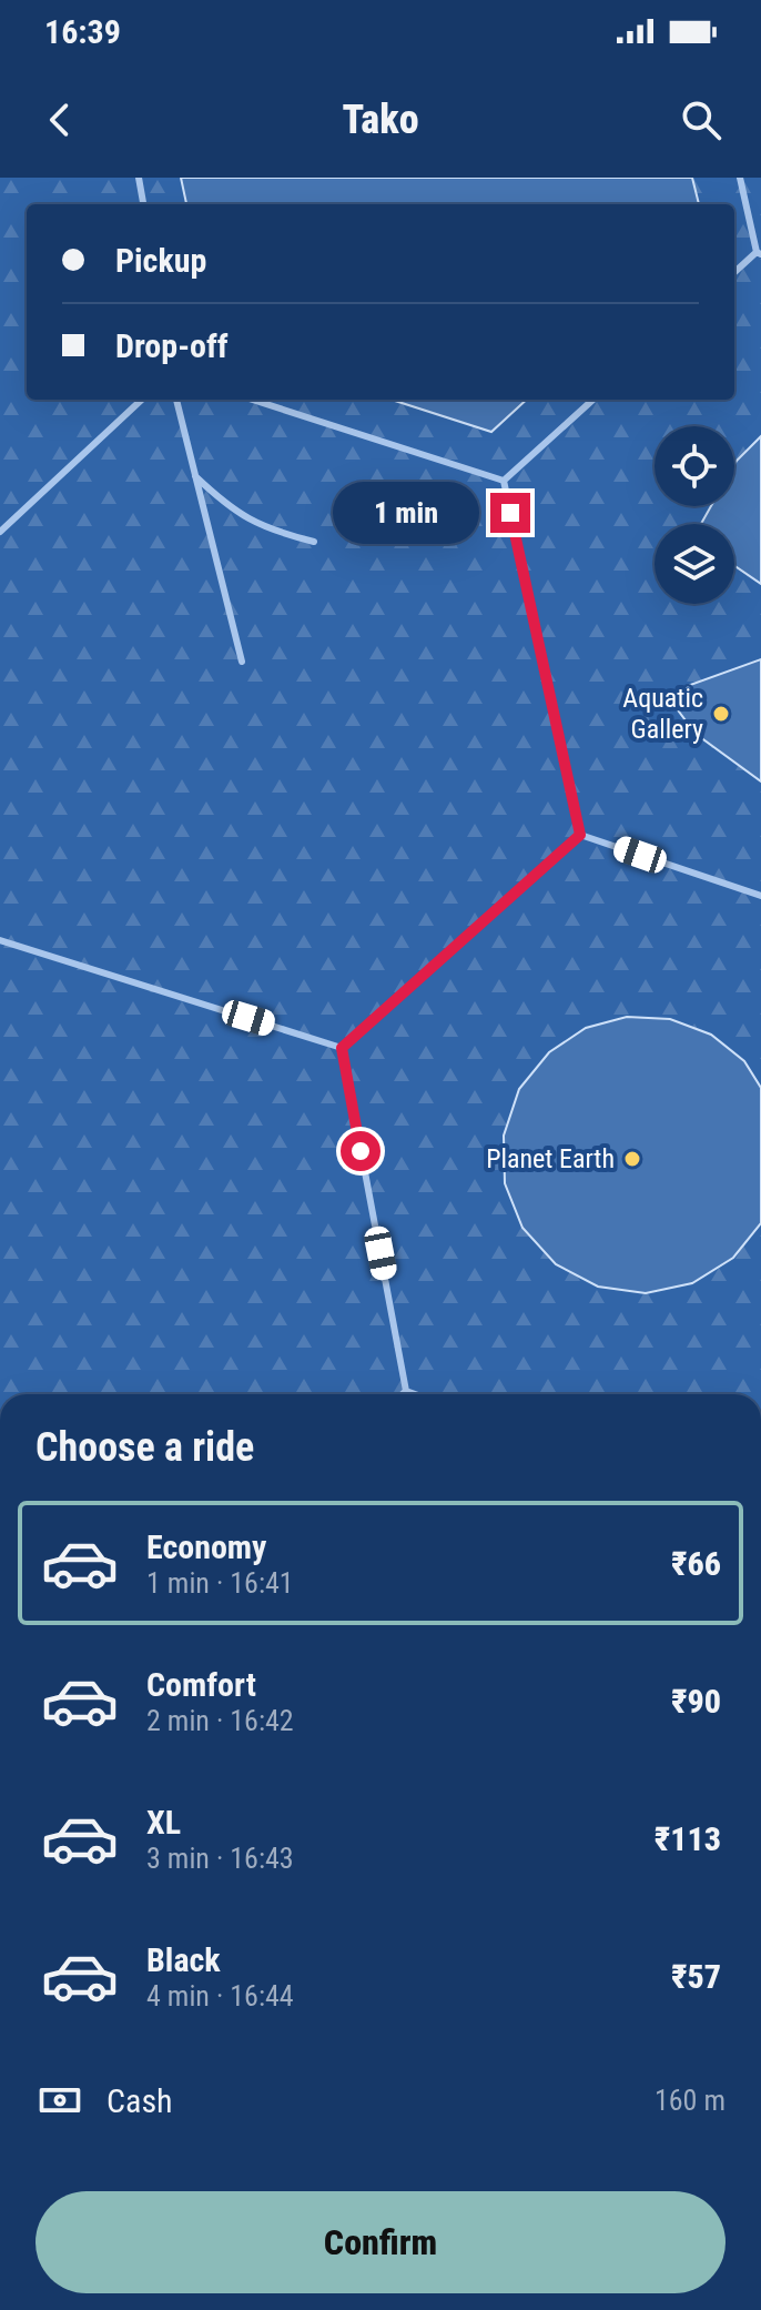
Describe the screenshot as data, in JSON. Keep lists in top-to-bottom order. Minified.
{"places":["Aquatic Gallery","Planet Earth"],"page":{"status":"16:39","header":"Tako","banner":["Pickup","Drop-off"],"bubble":"1 min","heading":"Choose a ride","list":[{"name":"Economy","note":"1 min · 16:41","value":"₹66"},{"name":"Comfort","note":"2 min · 16:42","value":"₹90"},{"name":"XL","note":"3 min · 16:43","value":"₹113"},{"name":"Black","note":"4 min · 16:44","value":"₹57"}],"pay":["Cash","160 m"],"buttons":"Confirm"}}
